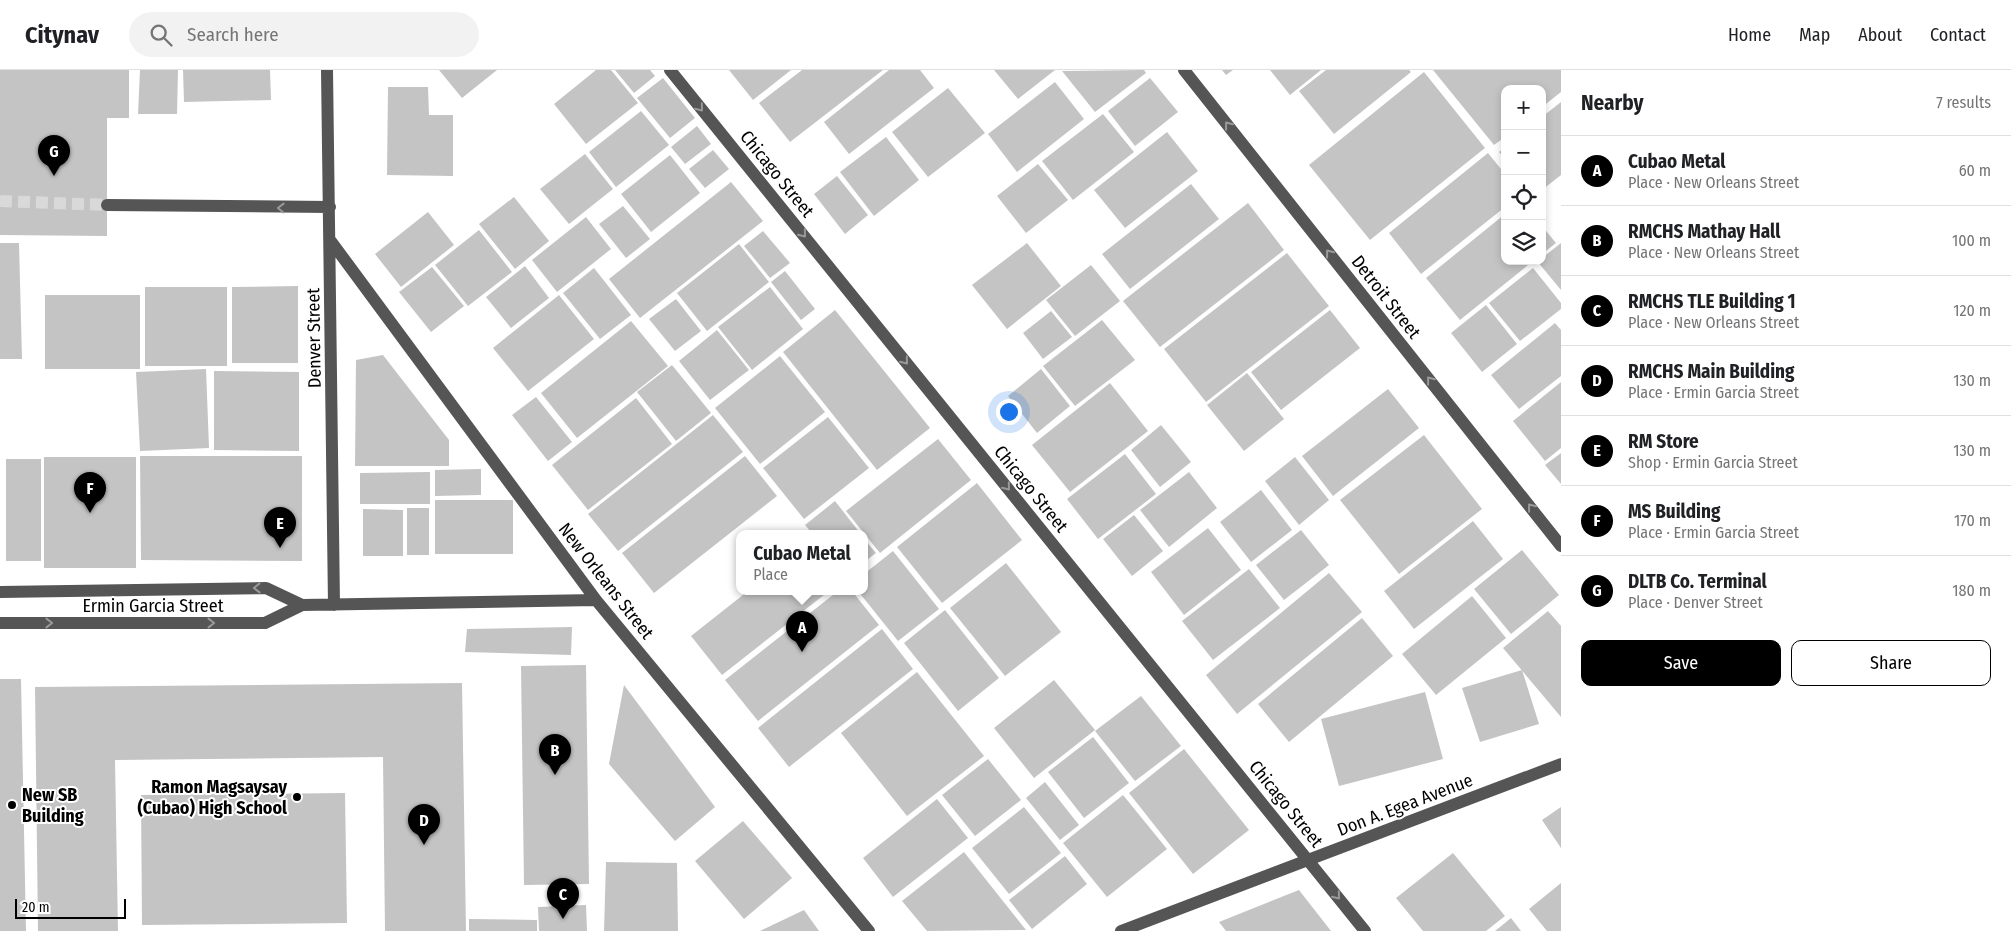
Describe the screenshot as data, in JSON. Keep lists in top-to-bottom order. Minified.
{"streets":{"street":["Chicago Street","Detroit Street","Denver Street","New Orleans Street","Ermin Garcia Street","Don A. Egea Avenue"]},"crossings":[["Chicago Street","Don A. Egea Avenue"],["Denver Street","New Orleans Street"],["Denver Street","Ermin Garcia Street"],["New Orleans Street","Ermin Garcia Street"]],"one_way":["Chicago Street","Detroit Street"],"places":["Ramon Magsaysay (Cubao) High School","New SB Building"],"scale_bar":"20 m","page":{"header":"Citynav","search":"Search here","nav":["Home","Map","About","Contact"],"heading":["Nearby","7 results"],"map_buttons":["+","−"],"pins":["G","F","E","A","B","D","C"],"list":[{"mark":"A","name":"Cubao Metal","note":"Place · New Orleans Street","value":"60 m"},{"mark":"B","name":"RMCHS Mathay Hall","note":"Place · New Orleans Street","value":"100 m"},{"mark":"C","name":"RMCHS TLE Building 1","note":"Place · New Orleans Street","value":"120 m"},{"mark":"D","name":"RMCHS Main Building","note":"Place · Ermin Garcia Street","value":"130 m"},{"mark":"E","name":"RM Store","note":"Shop · Ermin Garcia Street","value":"130 m"},{"mark":"F","name":"MS Building","note":"Place · Ermin Garcia Street","value":"170 m"},{"mark":"G","name":"DLTB Co. Terminal","note":"Place · Denver Street","value":"180 m"}],"popup":["Cubao Metal","Place"],"buttons":["Save","Share"],"scale":"20 m"}}
